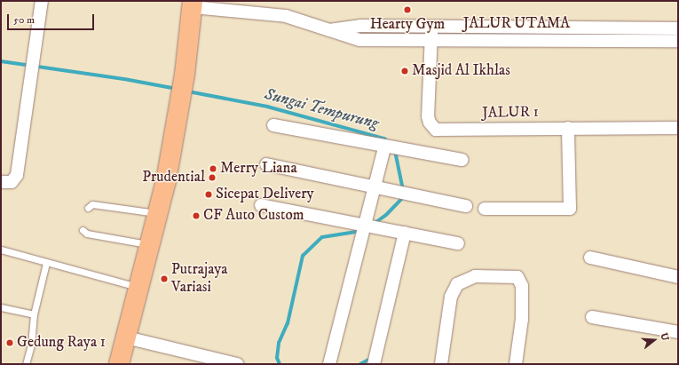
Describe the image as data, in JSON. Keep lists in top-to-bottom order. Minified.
{"streets":{"street":["JALUR UTAMA","JALUR 1"]},"crossings":[["JALUR UTAMA","JALUR 1"]],"water":["Sungai Tempurung"],"places":["Hearty Gym","Masjid Al Ikhlas","Merry Liana","Prudential","Sicepat Delivery","CF Auto Custom","Putrajaya Variasi","Gedung Raya 1"],"scale_bar":"50 m","north":"right"}
